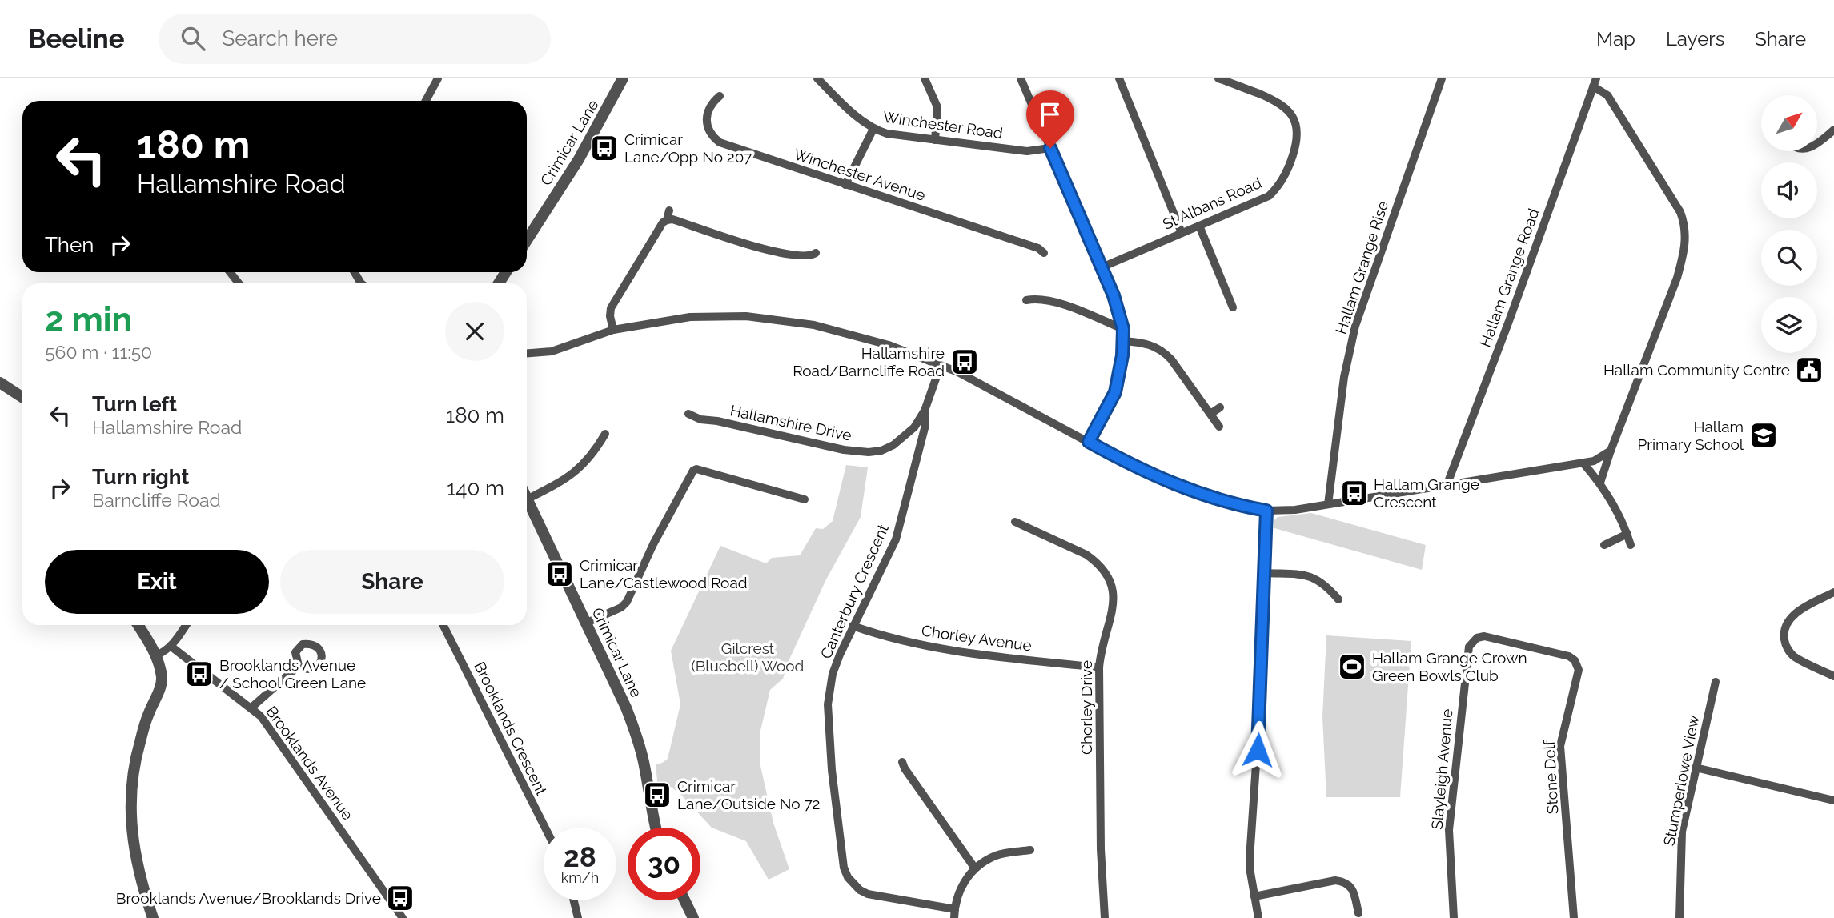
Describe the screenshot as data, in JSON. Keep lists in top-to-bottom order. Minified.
{"streets":{"street":["Winchester Road","Crimicar Lane","Winchester Avenue","St Albans Road","Hallam Grange Rise","Hallam Grange Road","Hallamshire Drive","Canterbury Crescent","Chorley Avenue","Chorley Drive","Brooklands Crescent","Brooklands Avenue","Slayleigh Avenue","Stone Delf","Stumperlowe View"]},"crossings":[["Hallamshire Drive","Canterbury Crescent"],["Canterbury Crescent","Chorley Avenue"],["Chorley Avenue","Chorley Drive"],["Slayleigh Avenue","Stone Delf"]],"parks":["Gilcrest (Bluebell) Wood"],"places":{"bus stop":["Crimicar Lane/Opp No 207","Hallamshire Road/Barncliffe Road","Hallam Grange Crescent","Crimicar Lane/Castlewood Road","Brooklands Avenue / School Green Lane","Crimicar Lane/Outside No 72","Brooklands Avenue/Brooklands Drive"],"public building":["Hallam Community Centre"],"school or university":["Hallam Primary School"],"sports":["Hallam Grange Crown Green Bowls Club"]},"north":"top right","page":{"header":"Beeline","search":"Search here","nav":["Map","Layers","Share"],"turn":["180 m","Hallamshire Road"],"then":"Then","heading":["2 min","560 m · 11:50"],"list":[{"name":"Turn left","note":"Hallamshire Road","value":"180 m"},{"name":"Turn right","note":"Barncliffe Road","value":"140 m"}],"buttons":["Exit","Share"],"speed":"28 km/h","limit":"30"}}
